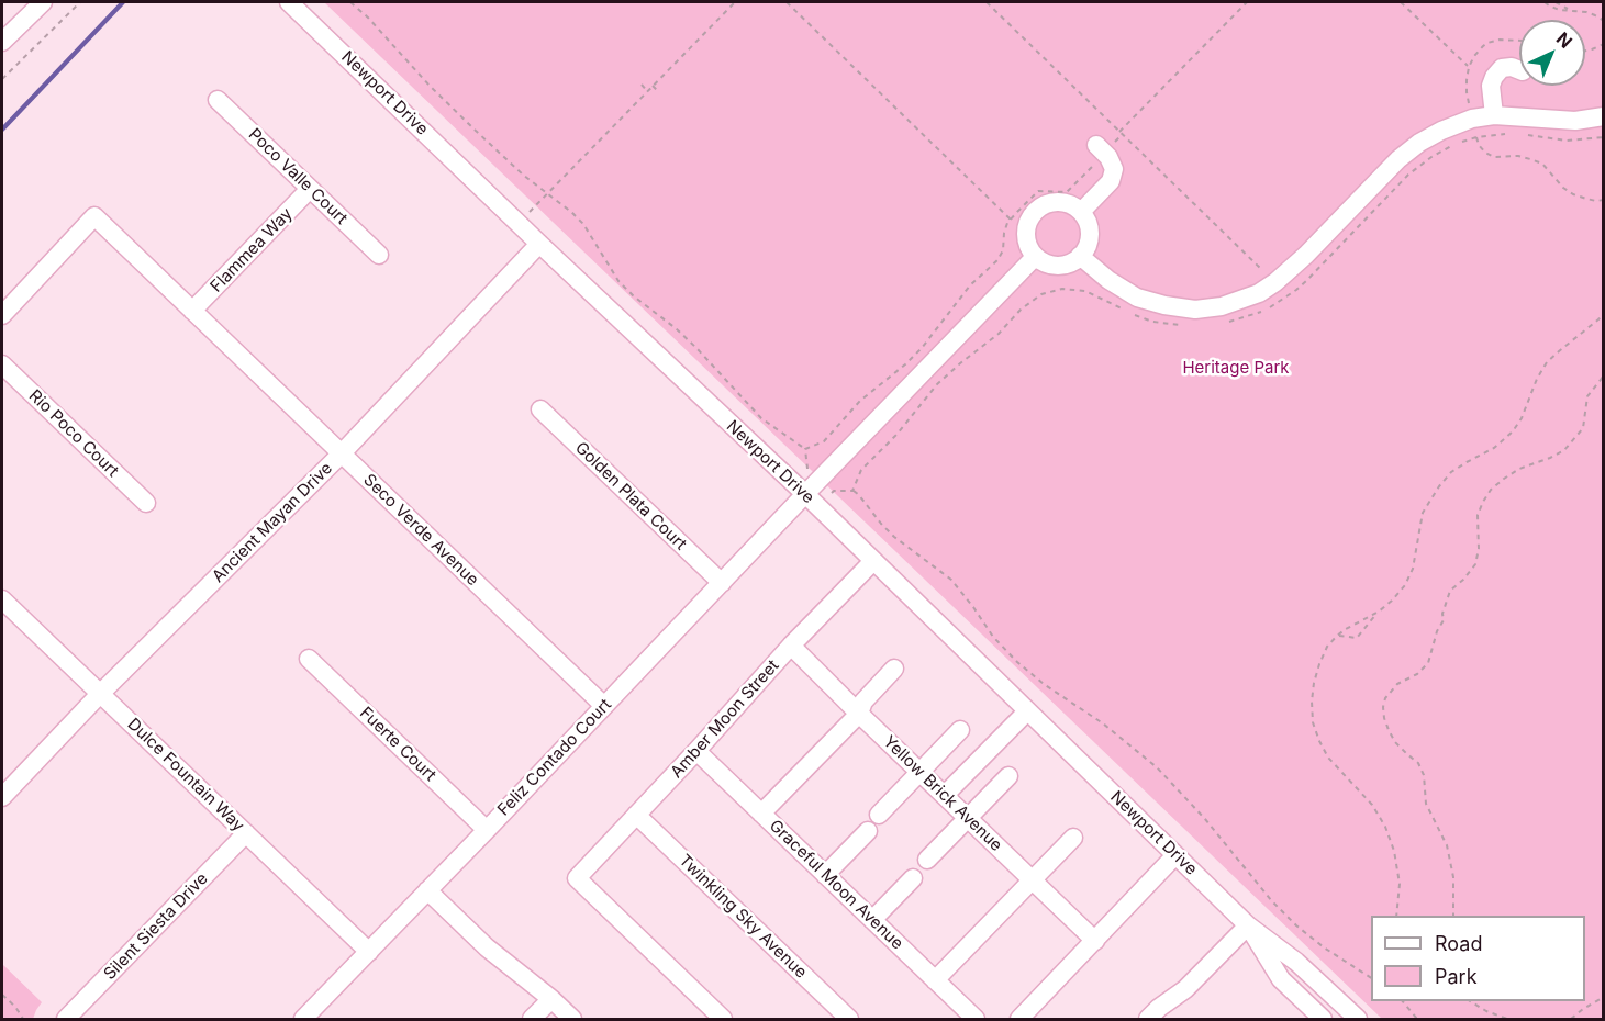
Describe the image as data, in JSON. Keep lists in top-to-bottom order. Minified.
{"streets":{"street":["Newport Drive","Poco Valle Court","Flammea Way","Rio Poco Court","Golden Plata Court","Ancient Mayan Drive","Seco Verde Avenue","Amber Moon Street","Fuerte Court","Feliz Contado Court","Dulce Fountain Way","Yellow Brick Avenue","Graceful Moon Avenue","Twinkling Sky Avenue","Silent Siesta Drive"]},"crossings":[["Newport Drive","Ancient Mayan Drive"],["Newport Drive","Amber Moon Street"],["Newport Drive","Feliz Contado Court"],["Poco Valle Court","Flammea Way"],["Flammea Way","Seco Verde Avenue"],["Golden Plata Court","Feliz Contado Court"],["Ancient Mayan Drive","Seco Verde Avenue"],["Ancient Mayan Drive","Dulce Fountain Way"],["Seco Verde Avenue","Feliz Contado Court"],["Amber Moon Street","Yellow Brick Avenue"],["Amber Moon Street","Graceful Moon Avenue"],["Amber Moon Street","Twinkling Sky Avenue"],["Fuerte Court","Feliz Contado Court"],["Feliz Contado Court","Dulce Fountain Way"],["Dulce Fountain Way","Silent Siesta Drive"]],"parks":["Heritage Park"],"legend":["Road","Park"],"north":"top right"}
